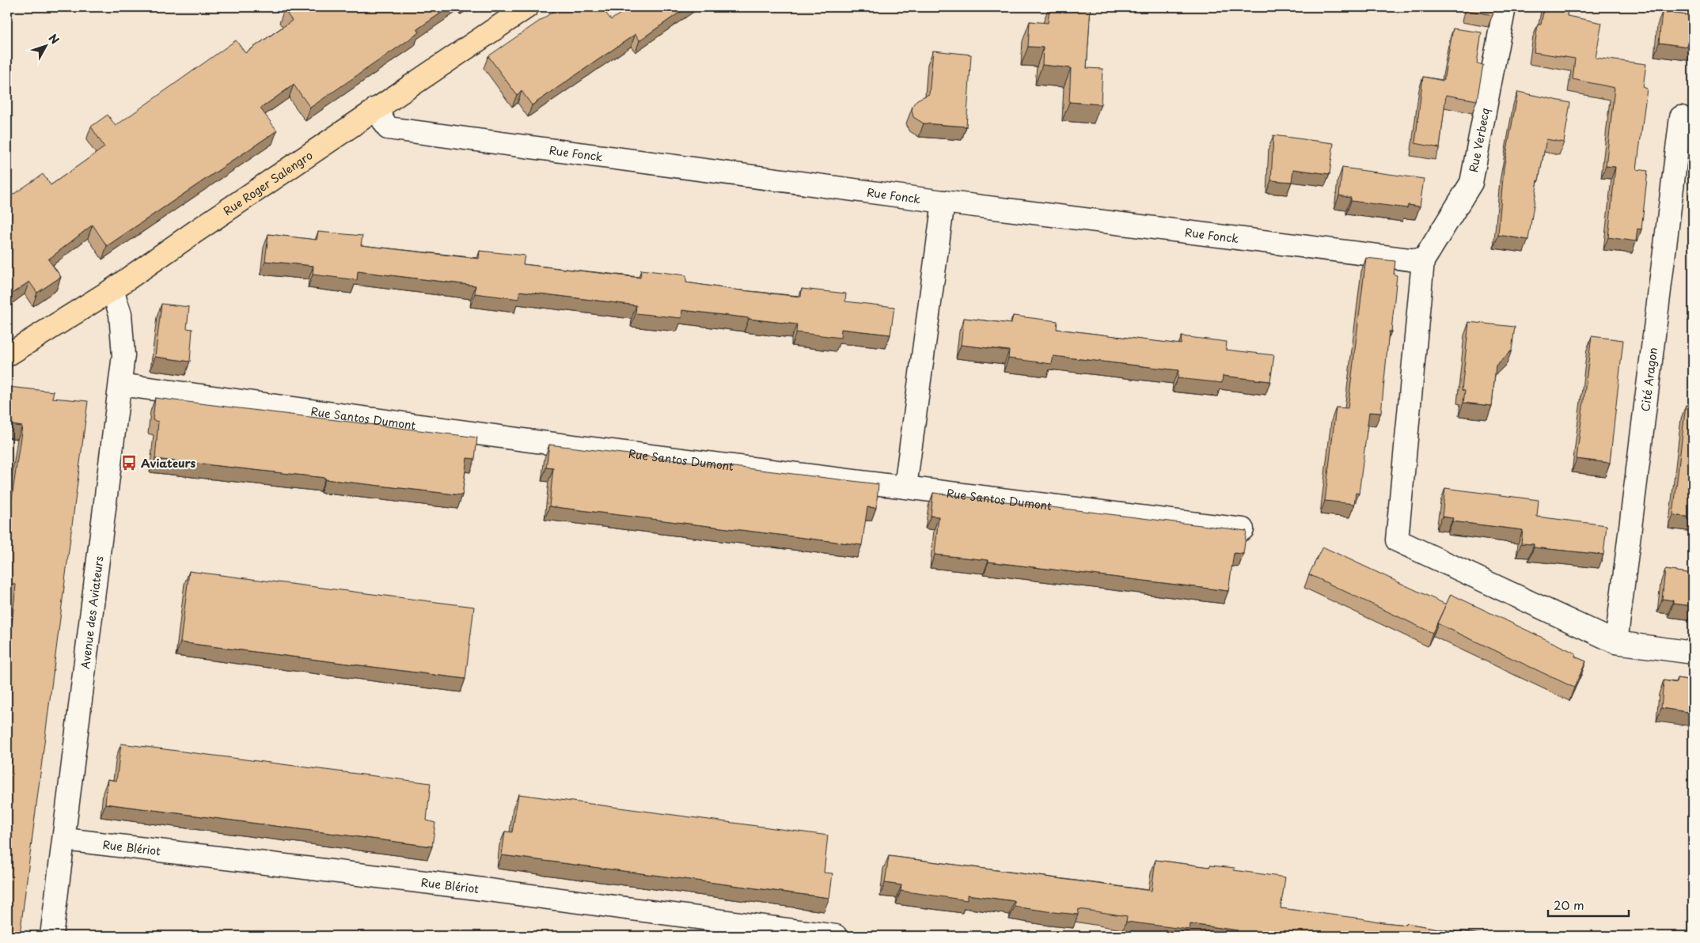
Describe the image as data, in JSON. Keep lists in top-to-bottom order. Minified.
{"streets":{"main road":["Rue Roger Salengro"],"street":["Rue Verbecq","Rue Fonck","Cité Aragon","Rue Santos Dumont","Avenue des Aviateurs","Rue Blériot"]},"crossings":[["Rue Verbecq","Rue Fonck"],["Rue Fonck","Rue Roger Salengro"],["Rue Roger Salengro","Avenue des Aviateurs"],["Rue Santos Dumont","Avenue des Aviateurs"],["Avenue des Aviateurs","Rue Blériot"]],"places":{"bus stop":["Aviateurs"]},"scale_bar":"20 m","north":"top right"}
